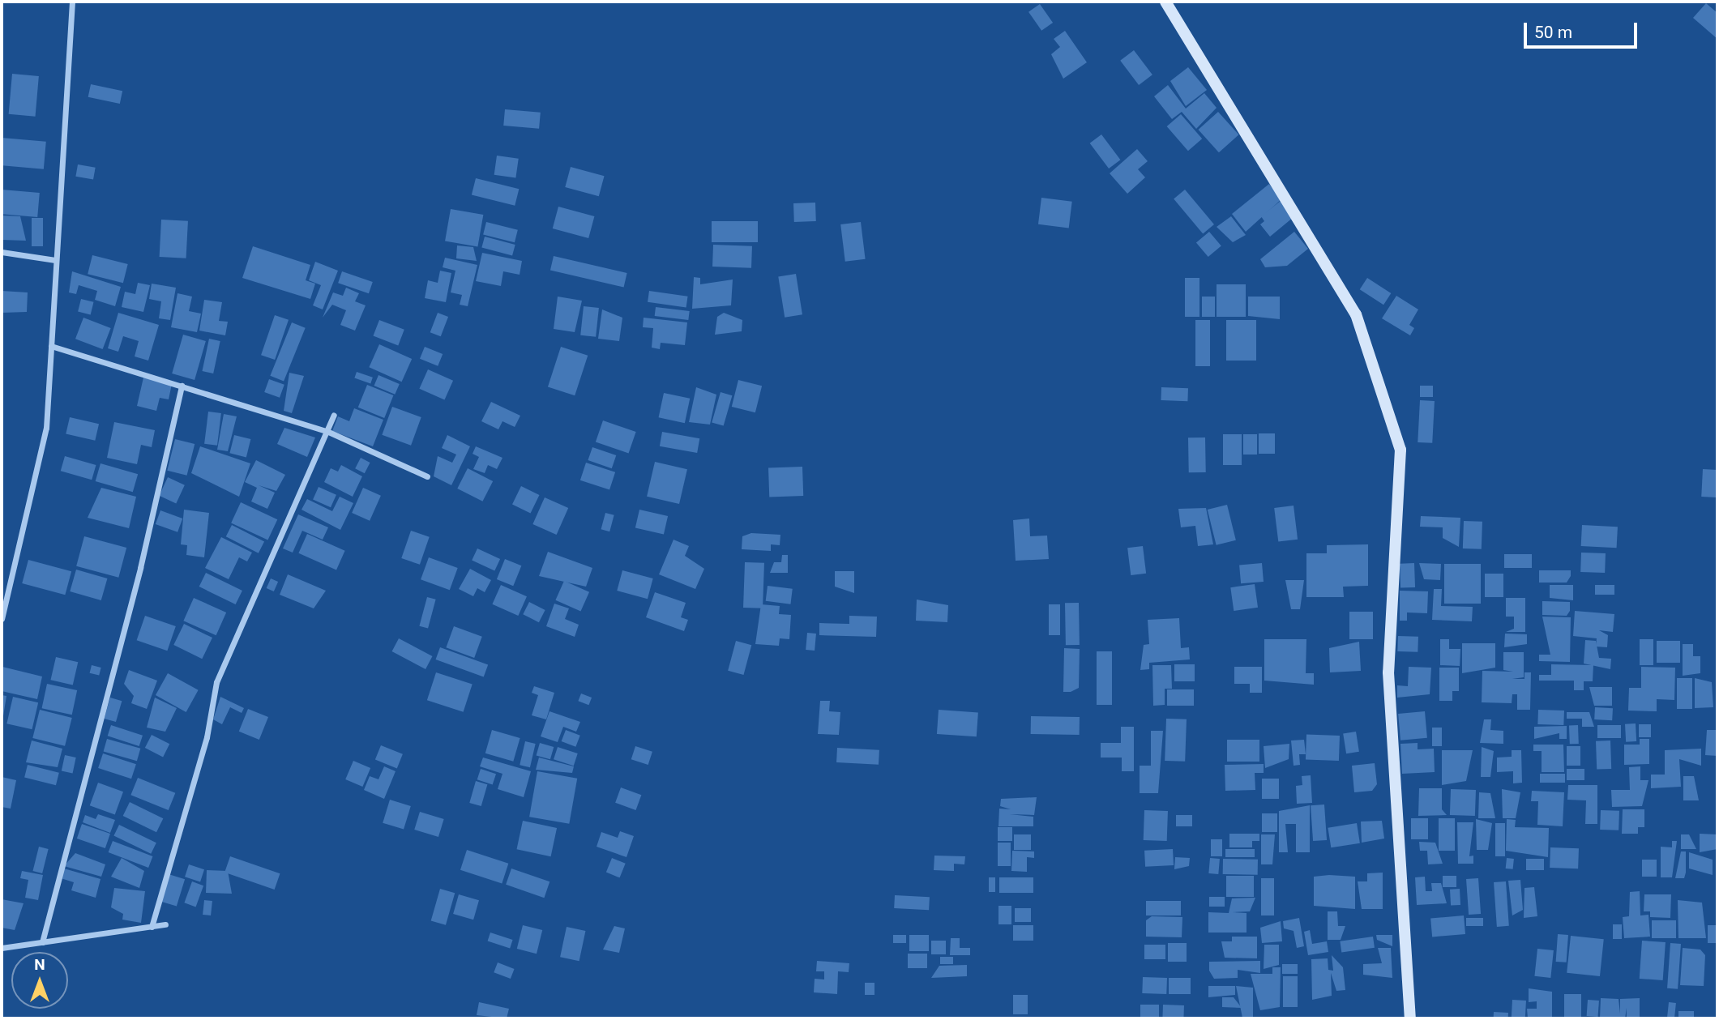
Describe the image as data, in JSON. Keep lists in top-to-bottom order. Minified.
{"scale_bar":"50 m","north":"top"}
